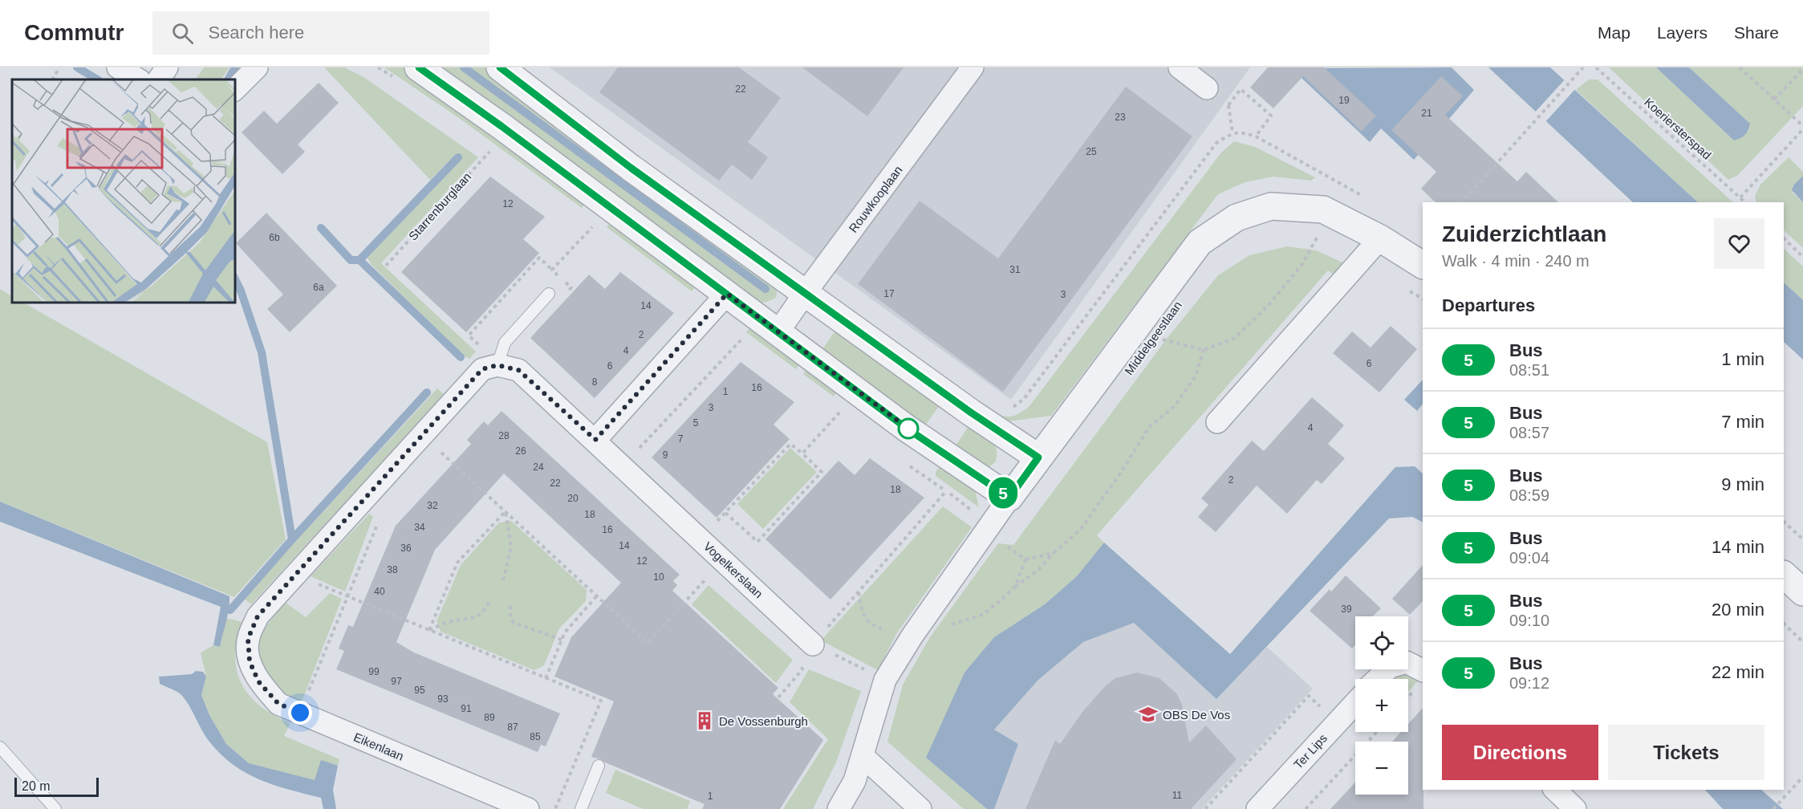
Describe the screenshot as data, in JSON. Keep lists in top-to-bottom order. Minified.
{"streets":{"street":["Rouwkooplaan","Middelgeestlaan","Vogelkerslaan","Eikenlaan","Ter Lips"],"path":["Koeriersterspad","Starrenburglaan"]},"places":{"school or university":["OBS De Vos"],"building":["De Vossenburgh"]},"lines":["bus line 5"],"house_numbers":["22","19","21","23","25","12","6b","31","6a","17","3","14","2","4","6","6","8","16","1","3","5","4","28","7","26","9","24","2","22","18","20","32","18","34","16","14","36","12","38","10","40","39","99","97","95","93","91","89","87","85","11","1"],"scale_bar":"20 m","page":{"header":"Commutr","search":"Search here","nav":["Map","Layers","Share"],"on_map":"5","heading":[["Zuiderzichtlaan","Walk · 4 min · 240 m"],"Departures"],"list":[{"mark":"5","name":"Bus","note":"08:51","value":"1 min"},{"mark":"5","name":"Bus","note":"08:57","value":"7 min"},{"mark":"5","name":"Bus","note":"08:59","value":"9 min"},{"mark":"5","name":"Bus","note":"09:04","value":"14 min"},{"mark":"5","name":"Bus","note":"09:10","value":"20 min"},{"mark":"5","name":"Bus","note":"09:12","value":"22 min"}],"map_buttons":["+","−"],"buttons":["Directions","Tickets"],"scale":"20 m"}}
